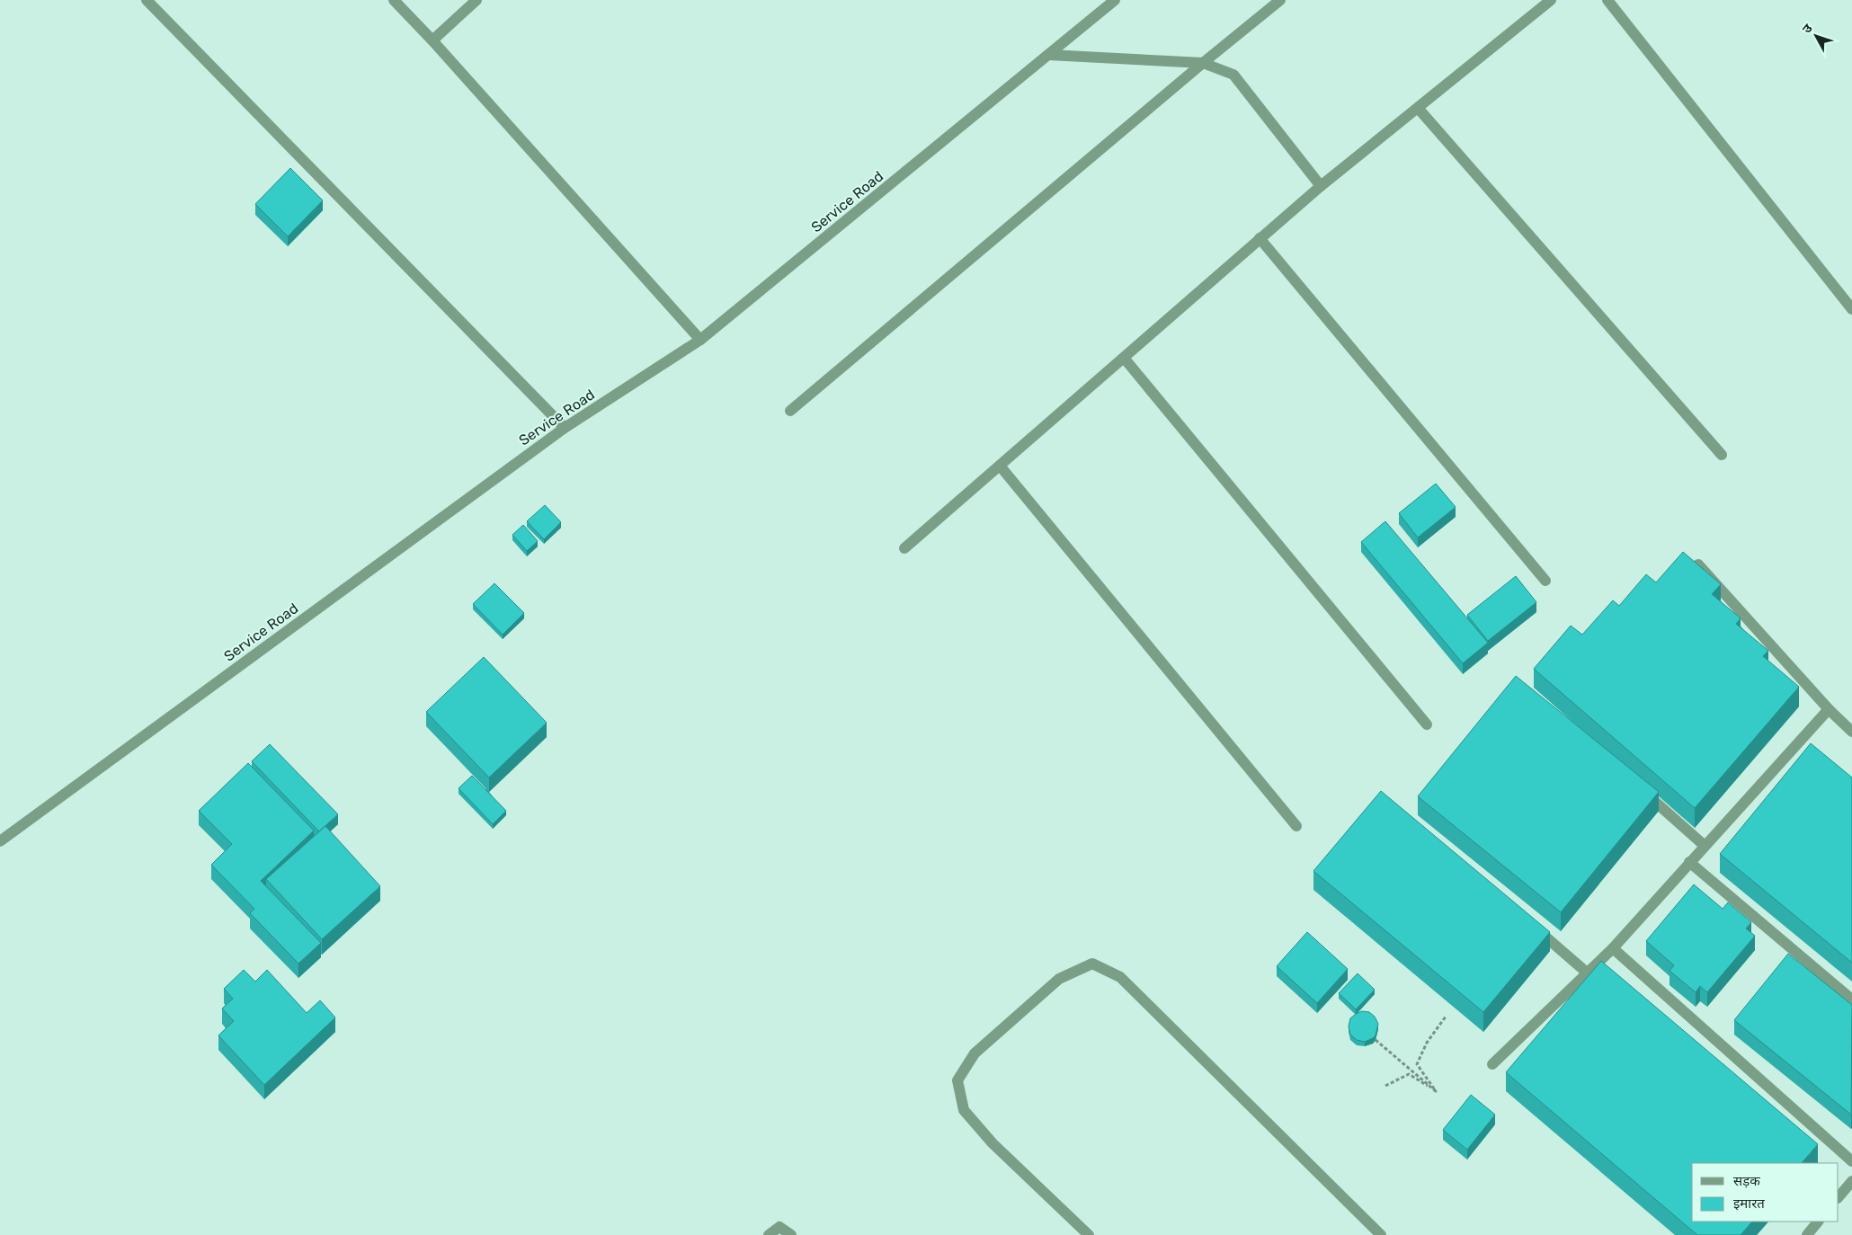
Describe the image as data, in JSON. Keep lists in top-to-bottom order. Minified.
{"streets":{"street":["Service Road"]},"legend":["सड़क","इमारत"],"north":"top left"}
